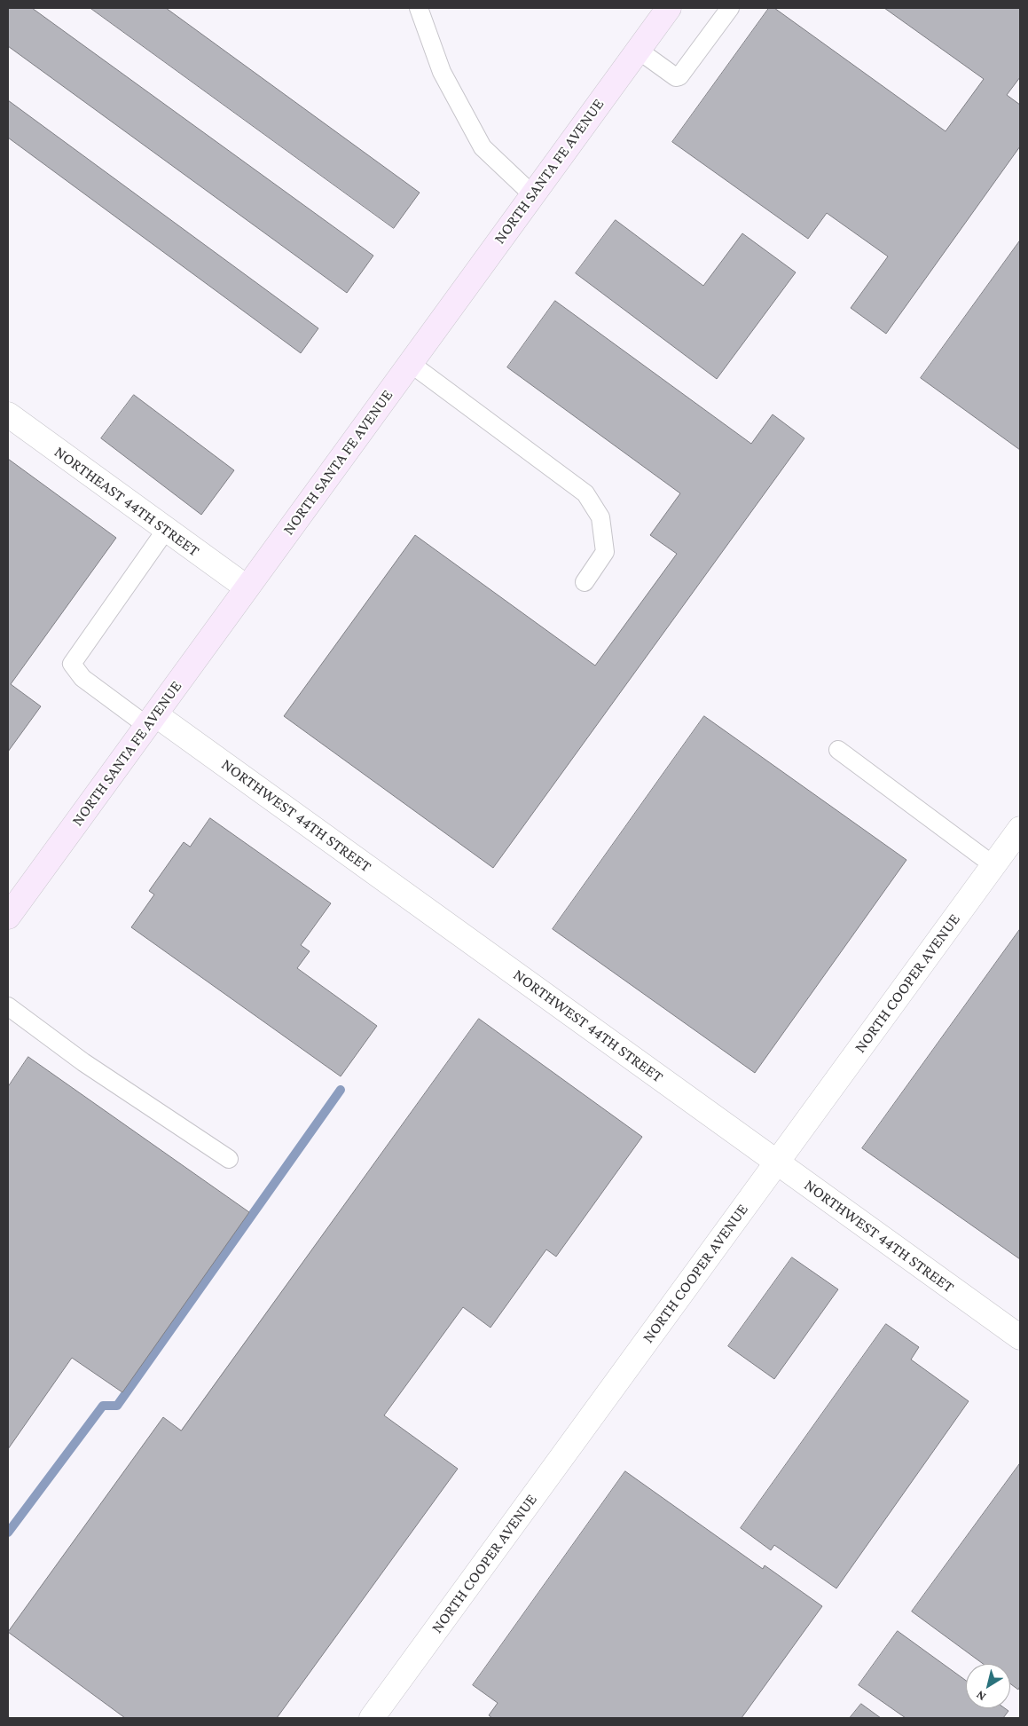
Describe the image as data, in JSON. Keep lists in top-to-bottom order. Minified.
{"streets":{"main road":["NORTH SANTA FE AVENUE"],"street":["NORTHEAST 44TH STREET","NORTHWEST 44TH STREET","NORTH COOPER AVENUE"]},"crossings":[["NORTH SANTA FE AVENUE","NORTHEAST 44TH STREET"],["NORTH SANTA FE AVENUE","NORTHWEST 44TH STREET"],["NORTHWEST 44TH STREET","NORTH COOPER AVENUE"]],"north":"bottom left"}
